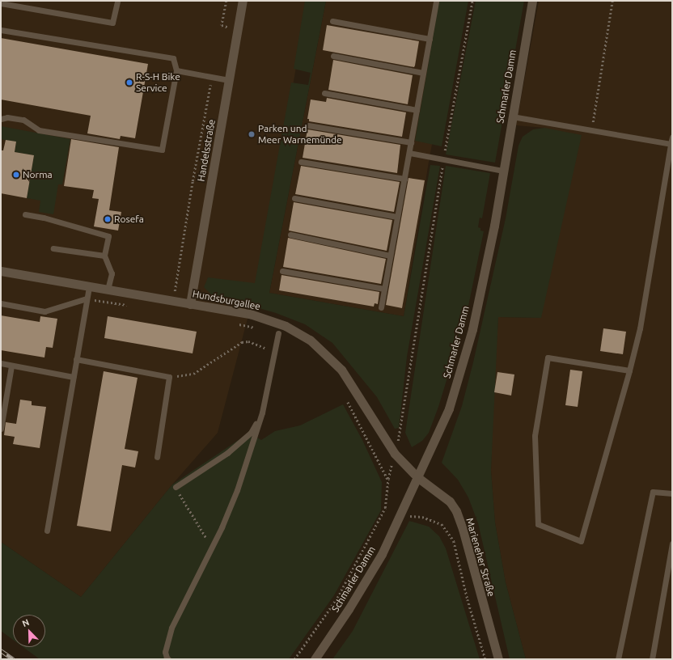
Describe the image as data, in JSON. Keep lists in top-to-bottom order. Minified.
{"streets":{"street":["Schmarler Damm","Handelsstraße","Hundsburgallee","Marieneher Straße"]},"crossings":[["Schmarler Damm","Hundsburgallee"],["Schmarler Damm","Marieneher Straße"],["Handelsstraße","Hundsburgallee"],["Hundsburgallee","Marieneher Straße"]],"places":["R-S-H Bike Service","Parken und Meer Warnemünde","Norma","Rosefa"],"north":"top left"}
